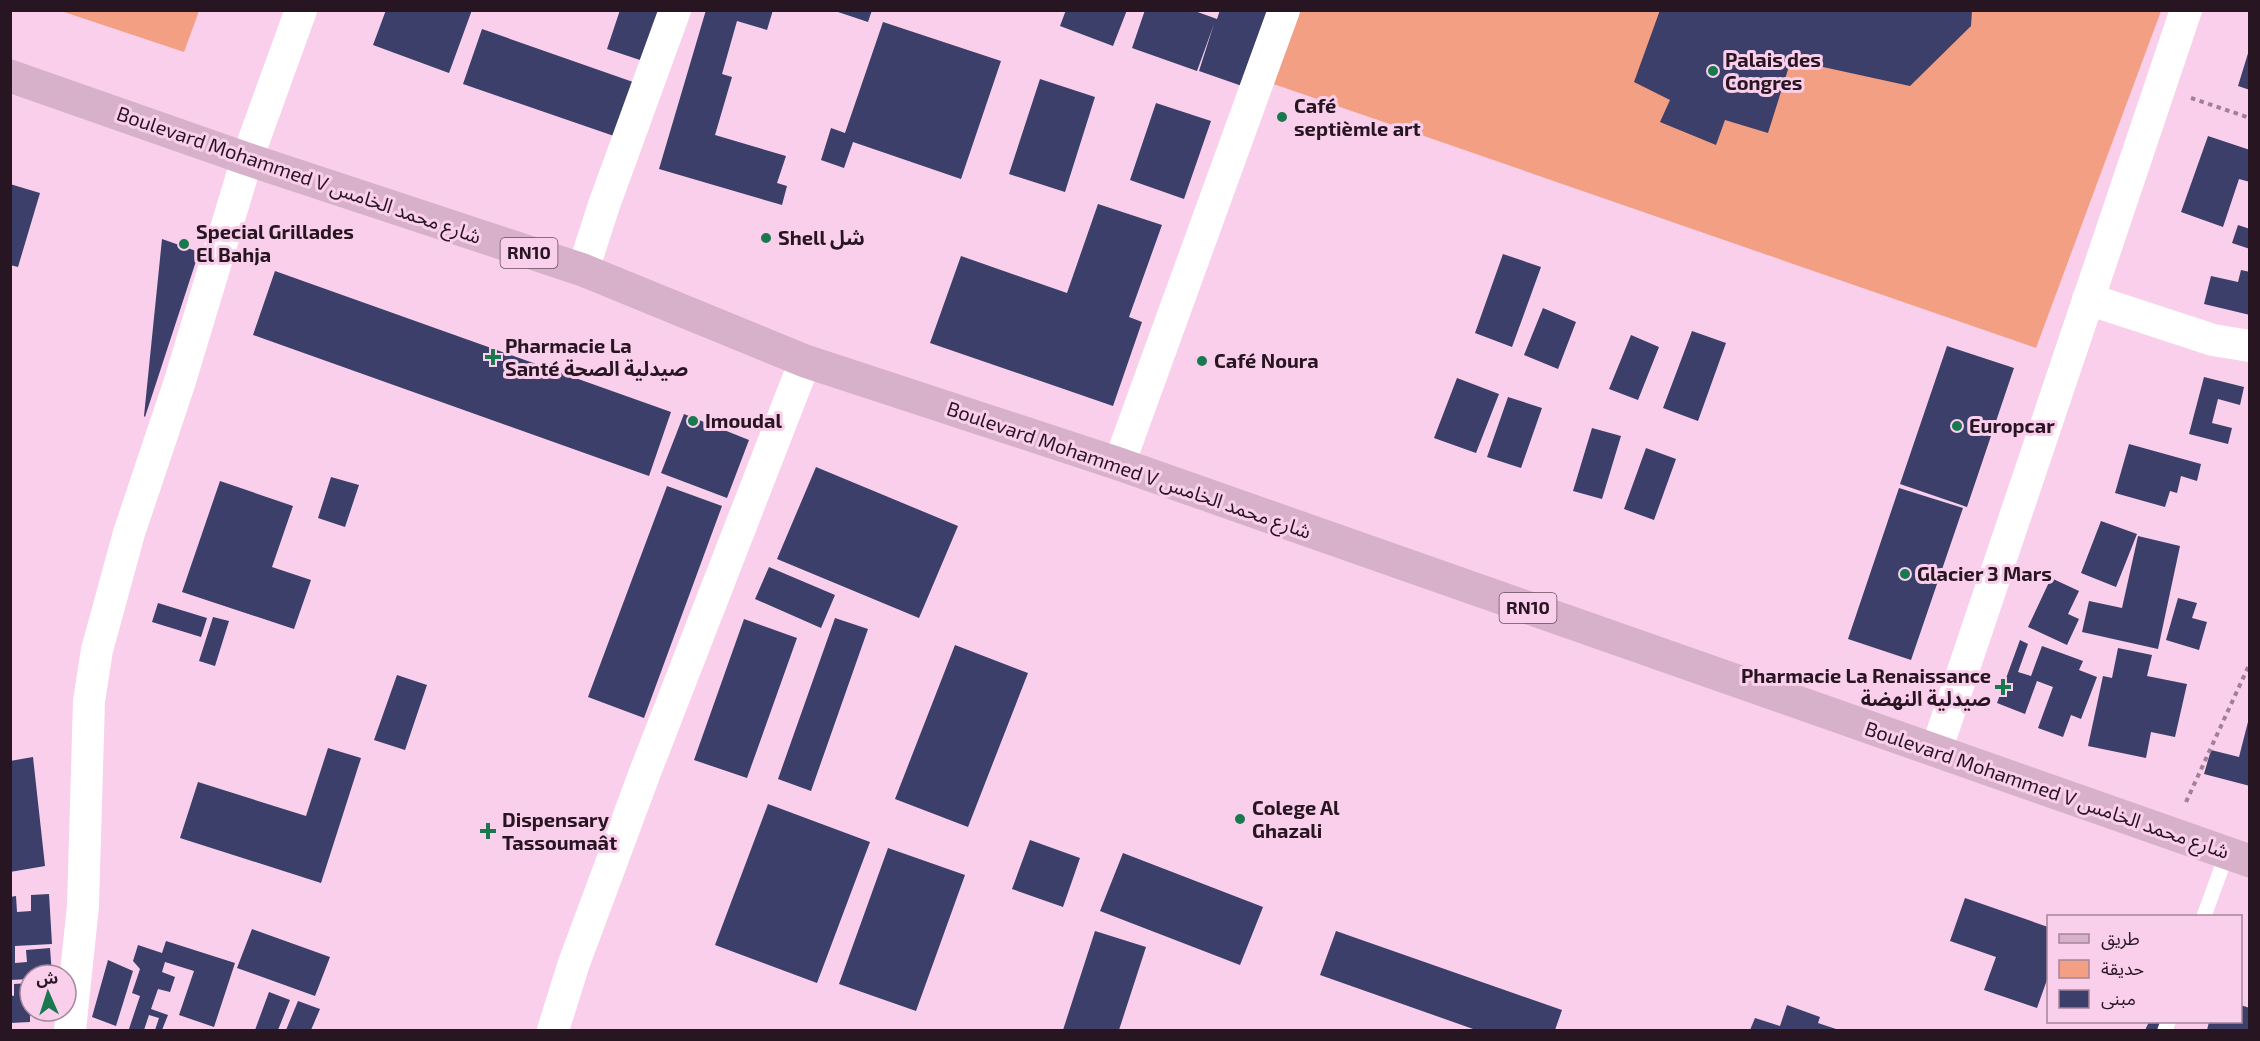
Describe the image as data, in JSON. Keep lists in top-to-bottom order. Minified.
{"streets":{"main road":["Boulevard Mohammed V شارع محمد الخامس","RN10"]},"places":{"other":["Palais des Congres","Café septièmle art","Shell شل","Special Grillades El Bahja","Café Noura","Imoudal","Europcar","Glacier 3 Mars","Colege Al Ghazali"],"health":["Pharmacie La Santé صيدلية الصحة","Pharmacie La Renaissance صيدلية النهضة","Dispensary Tassoumaât"]},"legend":["طريق","حديقة","مبنى"],"north":"top"}
